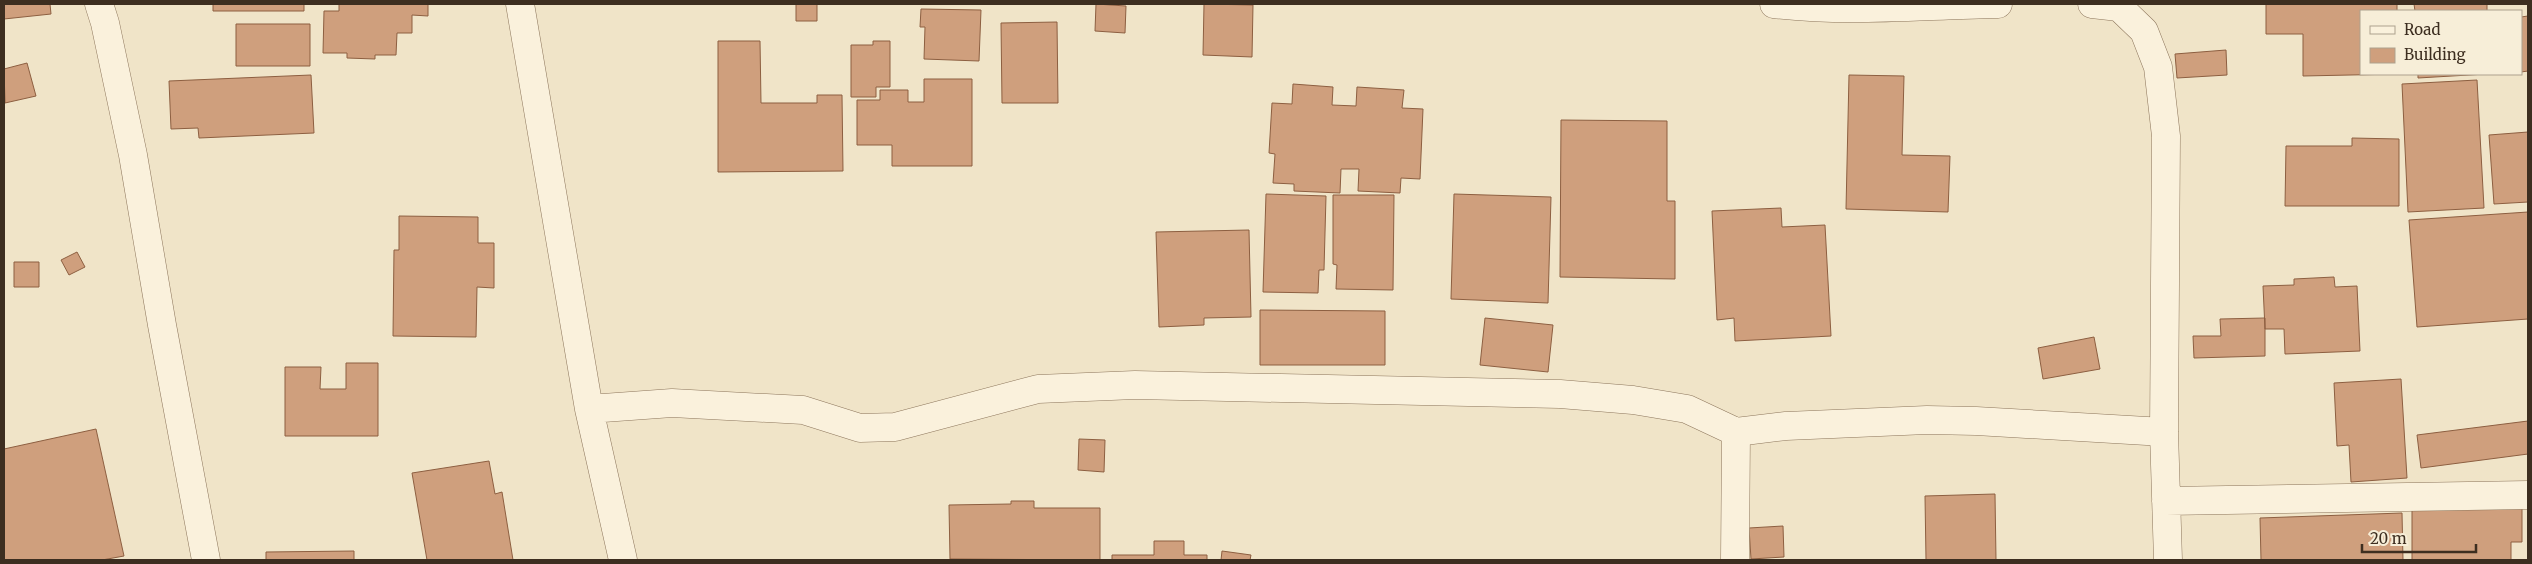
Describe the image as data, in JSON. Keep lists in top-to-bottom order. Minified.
{"legend":["Road","Building"],"scale_bar":"20 m"}
